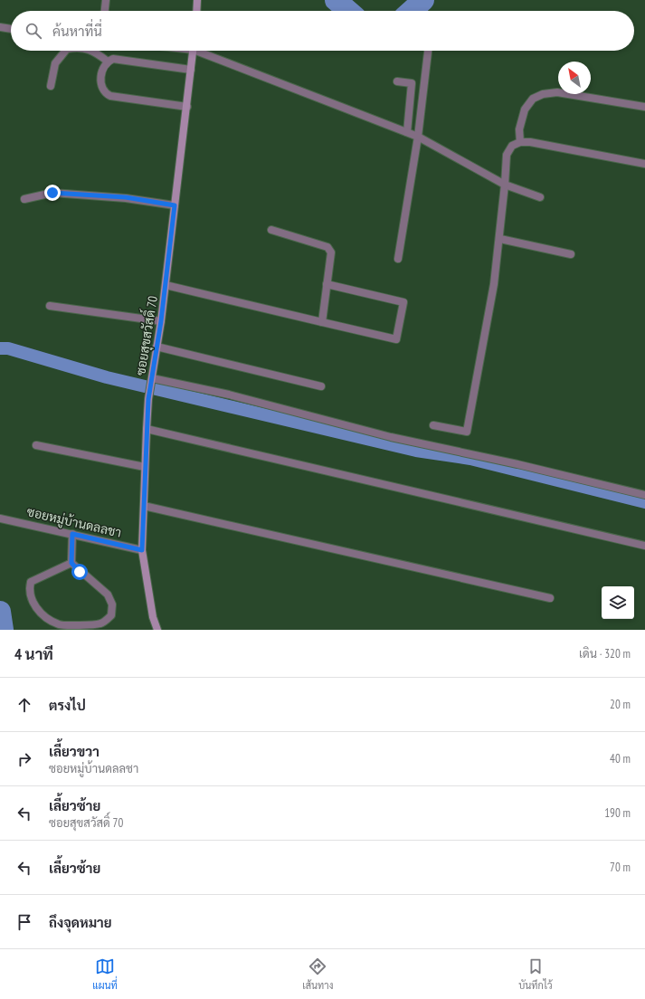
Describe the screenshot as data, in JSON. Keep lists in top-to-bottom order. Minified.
{"streets":{"street":["ซอยสุขสวัสดิ์ 70","ซอยหมู่บ้านดลลชา"]},"crossings":[["ซอยสุขสวัสดิ์ 70","ซอยหมู่บ้านดลลชา"]],"north":"top left","page":{"search":"ค้นหาที่นี่","heading":["4 นาที","เดิน · 320 m"],"list":[["ตรงไป","20 m"],["เลี้ยวขวา","ซอยหมู่บ้านดลลชา","40 m"],["เลี้ยวซ้าย","ซอยสุขสวัสดิ์ 70","190 m"],["เลี้ยวซ้าย","70 m"],"ถึงจุดหมาย"],"nav":["แผนที่","เส้นทาง","บันทึกไว้"]}}
